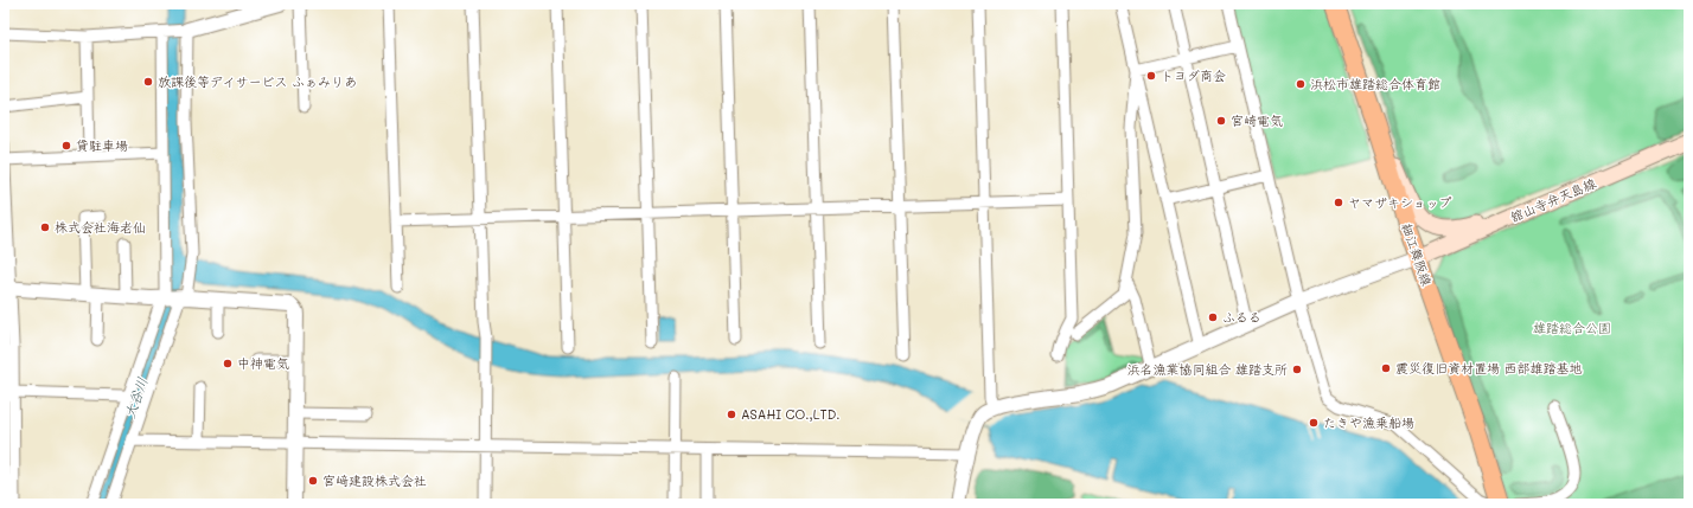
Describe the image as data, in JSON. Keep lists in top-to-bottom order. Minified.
{"streets":{"main road":["舘山寺弁天島線","細江舞阪線"]},"crossings":[["舘山寺弁天島線","細江舞阪線"]],"water":["大谷川"],"parks":["雄踏総合公園"],"places":["トヨダ商会","放課後等デイサービス ふぁみりあ","浜松市雄踏総合体育館","宮崎電気","貸駐車場","ヤマザキショップ","株式会社海老仙","ふるる","中神電気","震災復旧資材置場 西部雄踏基地","浜名漁業協同組合 雄踏支所","ASAHI CO.,LTD.","たきや漁乗船場","宮﨑建設株式会社"]}
